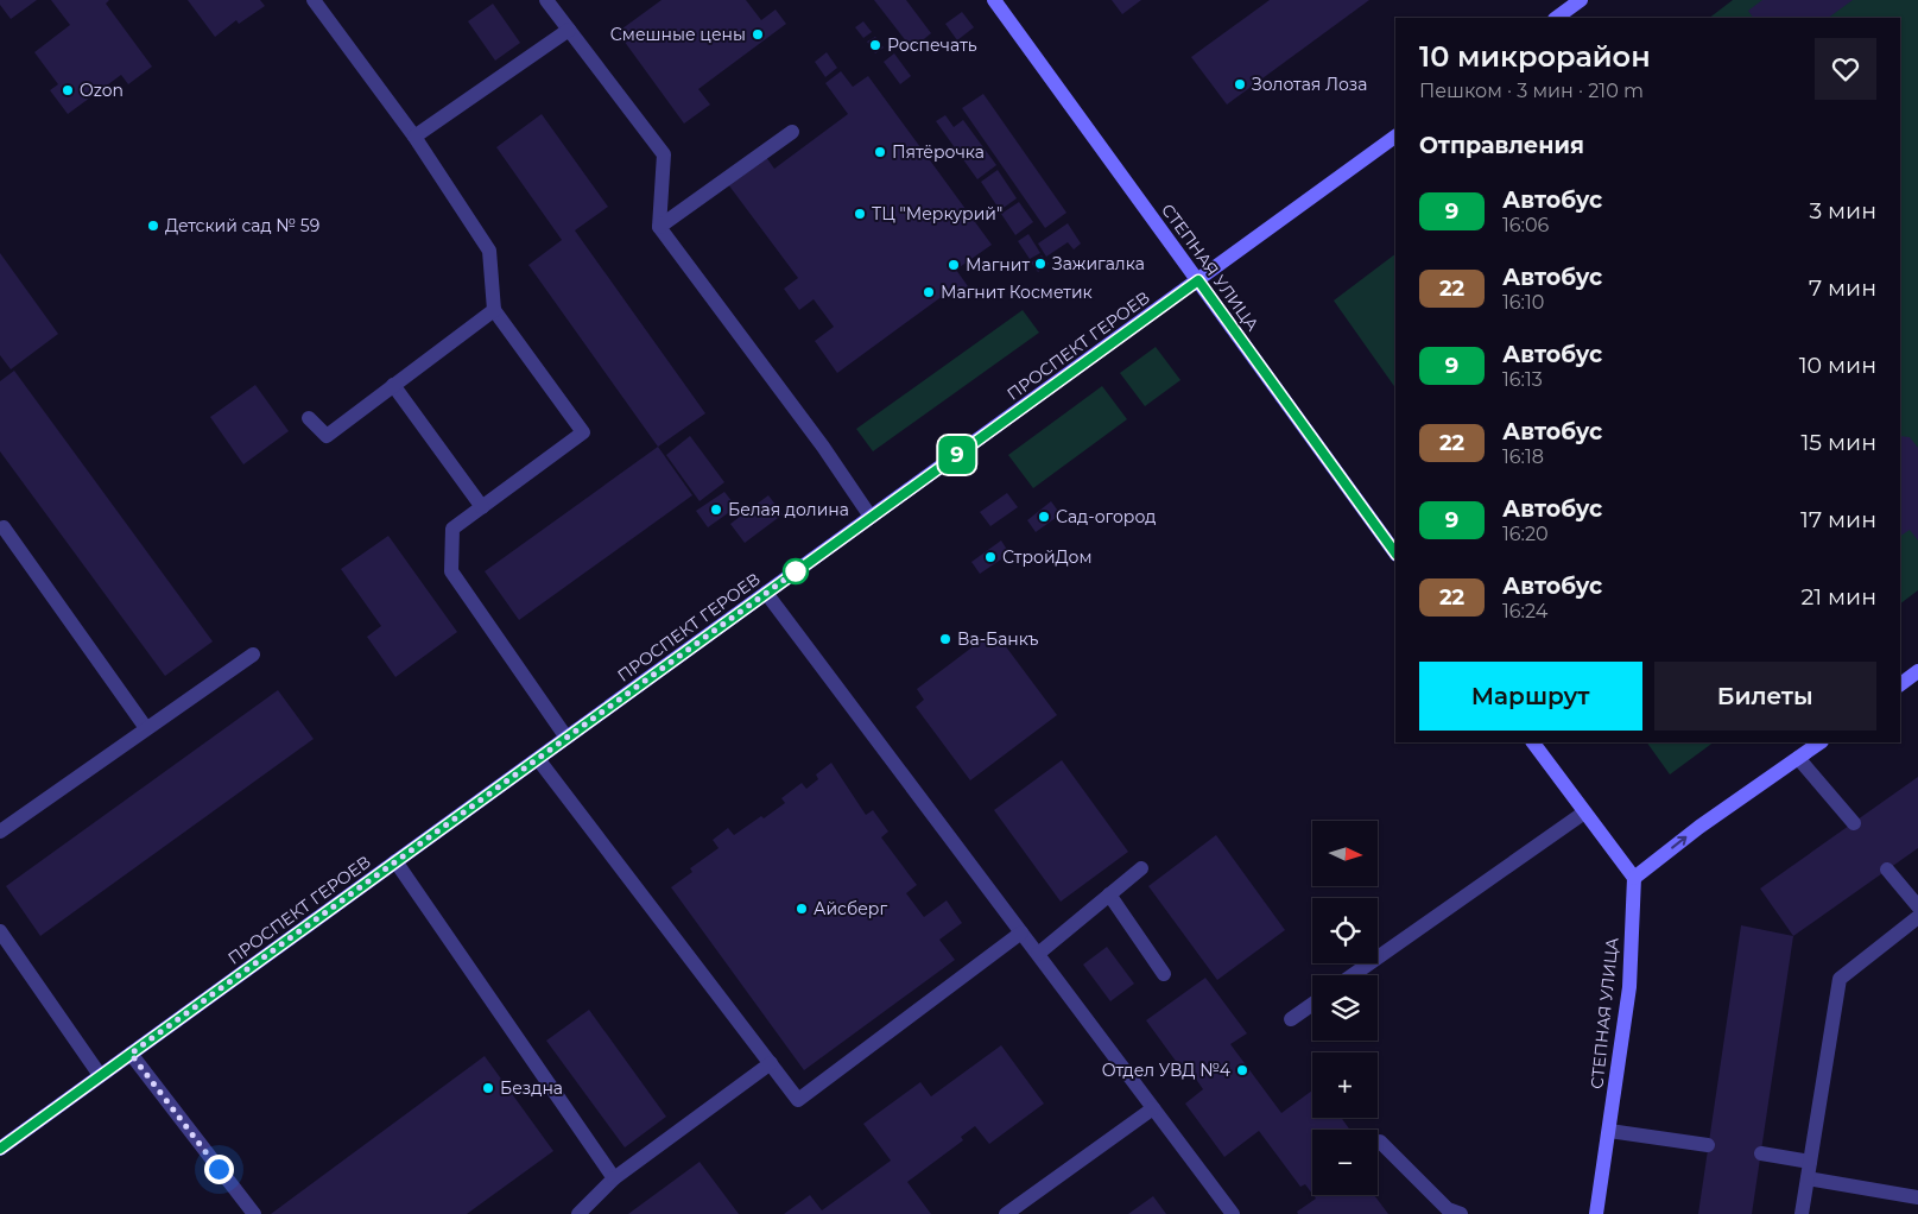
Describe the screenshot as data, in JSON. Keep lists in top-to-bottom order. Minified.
{"streets":{"street":["СТЕПНАЯ УЛИЦА","ПРОСПЕКТ ГЕРОЕВ"]},"crossings":[["СТЕПНАЯ УЛИЦА","ПРОСПЕКТ ГЕРОЕВ"]],"places":["Смешные цены","Роспечать","Золотая Лоза","Ozon","Пятёрочка","ТЦ \"Меркурий\"","Детский сад № 59","Зажигалка","Магнит","Магнит Косметик","Белая долина","Сад-огород","СтройДом","Ва-Банкъ","Айсберг","Отдел УВД №4","Бездна"],"lines":["bus line 9"],"north":"right","page":{"on_map":"9","heading":[["10 микрорайон","Пешком · 3 мин · 210 m"],"Отправления"],"list":[{"mark":"9","name":"Автобус","note":"16:06","value":"3 мин"},{"mark":"22","name":"Автобус","note":"16:10","value":"7 мин"},{"mark":"9","name":"Автобус","note":"16:13","value":"10 мин"},{"mark":"22","name":"Автобус","note":"16:18","value":"15 мин"},{"mark":"9","name":"Автобус","note":"16:20","value":"17 мин"},{"mark":"22","name":"Автобус","note":"16:24","value":"21 мин"}],"buttons":["Маршрут","Билеты"],"map_buttons":["+","−"]}}
